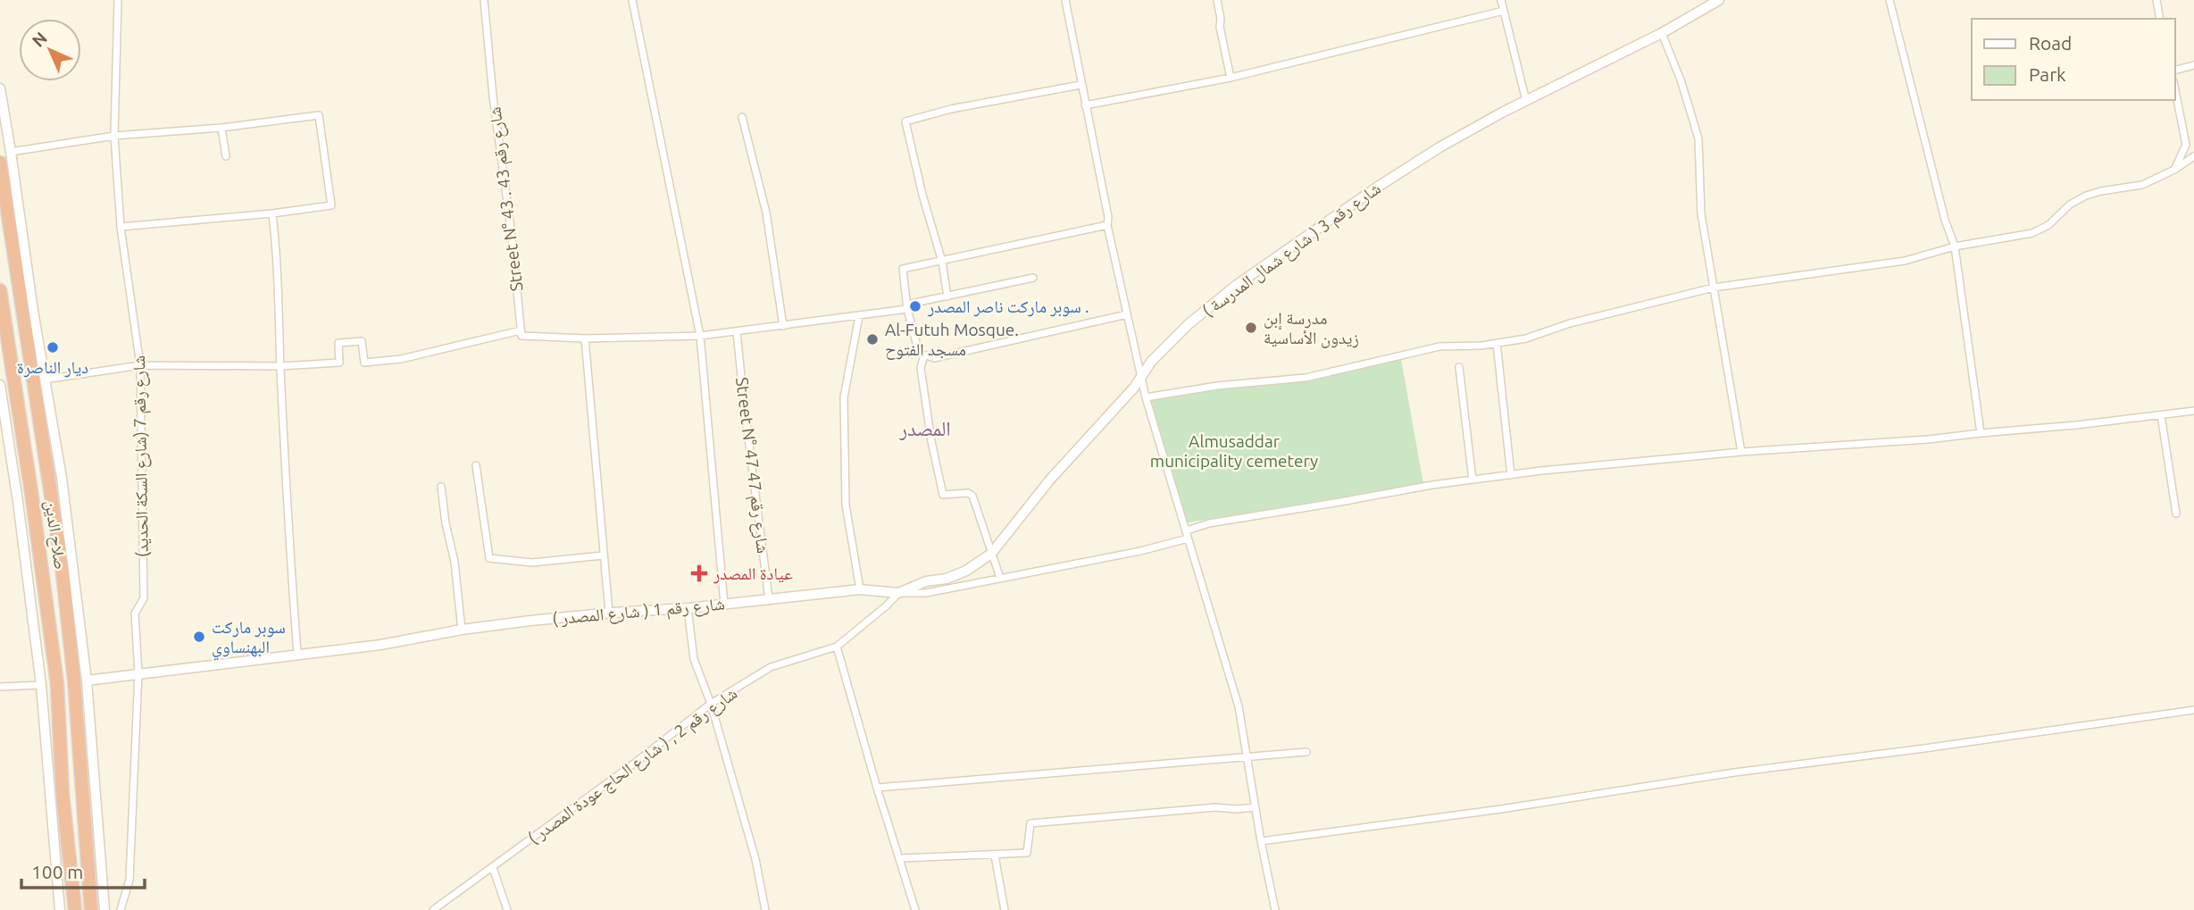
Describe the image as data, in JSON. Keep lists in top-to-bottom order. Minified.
{"streets":{"highway":["صلاح الدين"],"street":["Street N° 43 . شارع رقم 43","شارع رقم 3 ( شارع شمال المدرسة )","شارع رقم 7 (شارع السكة الحديد)","Street N° 47 شارع رقم 47","شارع رقم 1 ( شارع المصدر )","شارع رقم 2 , ( شارع الحاج عودة المصدر )"]},"crossings":[["شارع رقم 3 ( شارع شمال المدرسة )","شارع رقم 1 ( شارع المصدر )"],["شارع رقم 3 ( شارع شمال المدرسة )","شارع رقم 2 , ( شارع الحاج عودة المصدر )"],["شارع رقم 7 (شارع السكة الحديد)","شارع رقم 1 ( شارع المصدر )"],["Street N° 47 شارع رقم 47","شارع رقم 1 ( شارع المصدر )"],["شارع رقم 1 ( شارع المصدر )","شارع رقم 2 , ( شارع الحاج عودة المصدر )"]],"districts":["المصدر"],"parks":["Almusaddar municipality cemetery"],"places":{"other":["سوبر ماركت ناصر المصدر .","مدرسة إبن زيدون الأساسية","Al-Futuh Mosque. مسجد الفتوح","ديار الناصرة","سوبر ماركت البهنساوي"],"health":["عيادة المصدر"]},"legend":["Road","Park"],"scale_bar":"100 m","north":"top left"}
